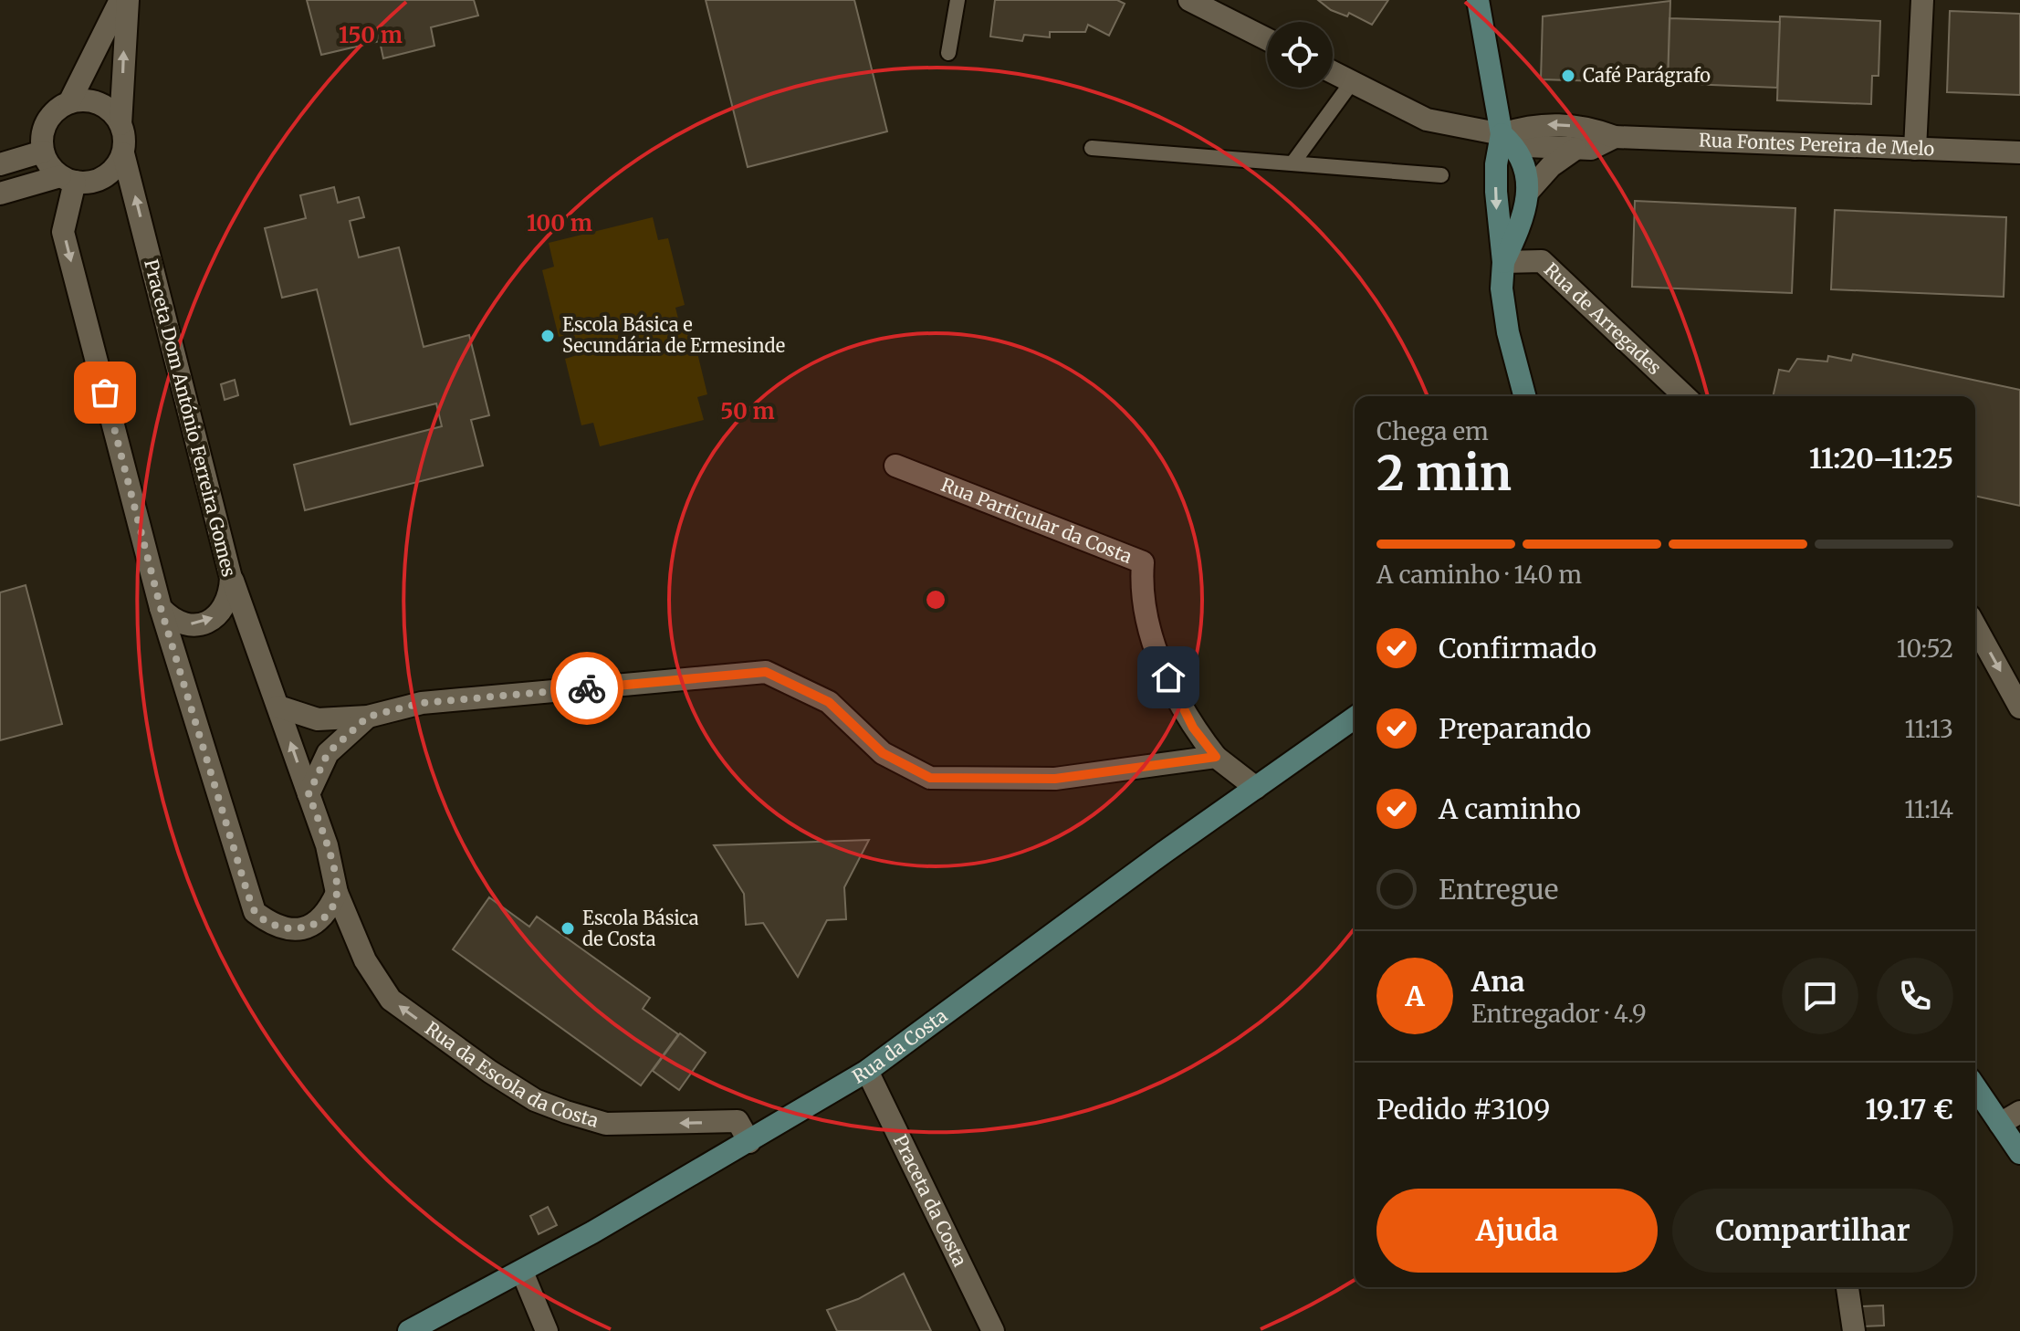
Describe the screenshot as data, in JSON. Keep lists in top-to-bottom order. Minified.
{"streets":{"street":["Rua Fontes Pereira de Melo","Rua de Arregades","Praceta Dom António Ferreira Gomes","Rua Particular da Costa","Rua da Costa","Rua da Escola da Costa","Praceta da Costa"]},"crossings":[["Praceta Dom António Ferreira Gomes","Rua da Escola da Costa"],["Rua Particular da Costa","Rua da Costa"],["Rua da Costa","Rua da Escola da Costa"],["Rua da Costa","Praceta da Costa"]],"one_way":["Rua da Escola da Costa"],"places":["Café Parágrafo","Escola Básica e Secundária de Ermesinde","Escola Básica de Costa"],"page":{"heading":["2 min","Chega em","11:20–11:25"],"panel":["Ana","Entregador · 4.9","Pedido #3109","19.17 €"],"bar":"A caminho · 140 m","list":[["Confirmado","10:52"],["Preparando","11:13"],["A caminho","11:14"],"Entregue"],"round":"A","buttons":["Ajuda","Compartilhar"]},"rings":["150 m","100 m","50 m"]}
